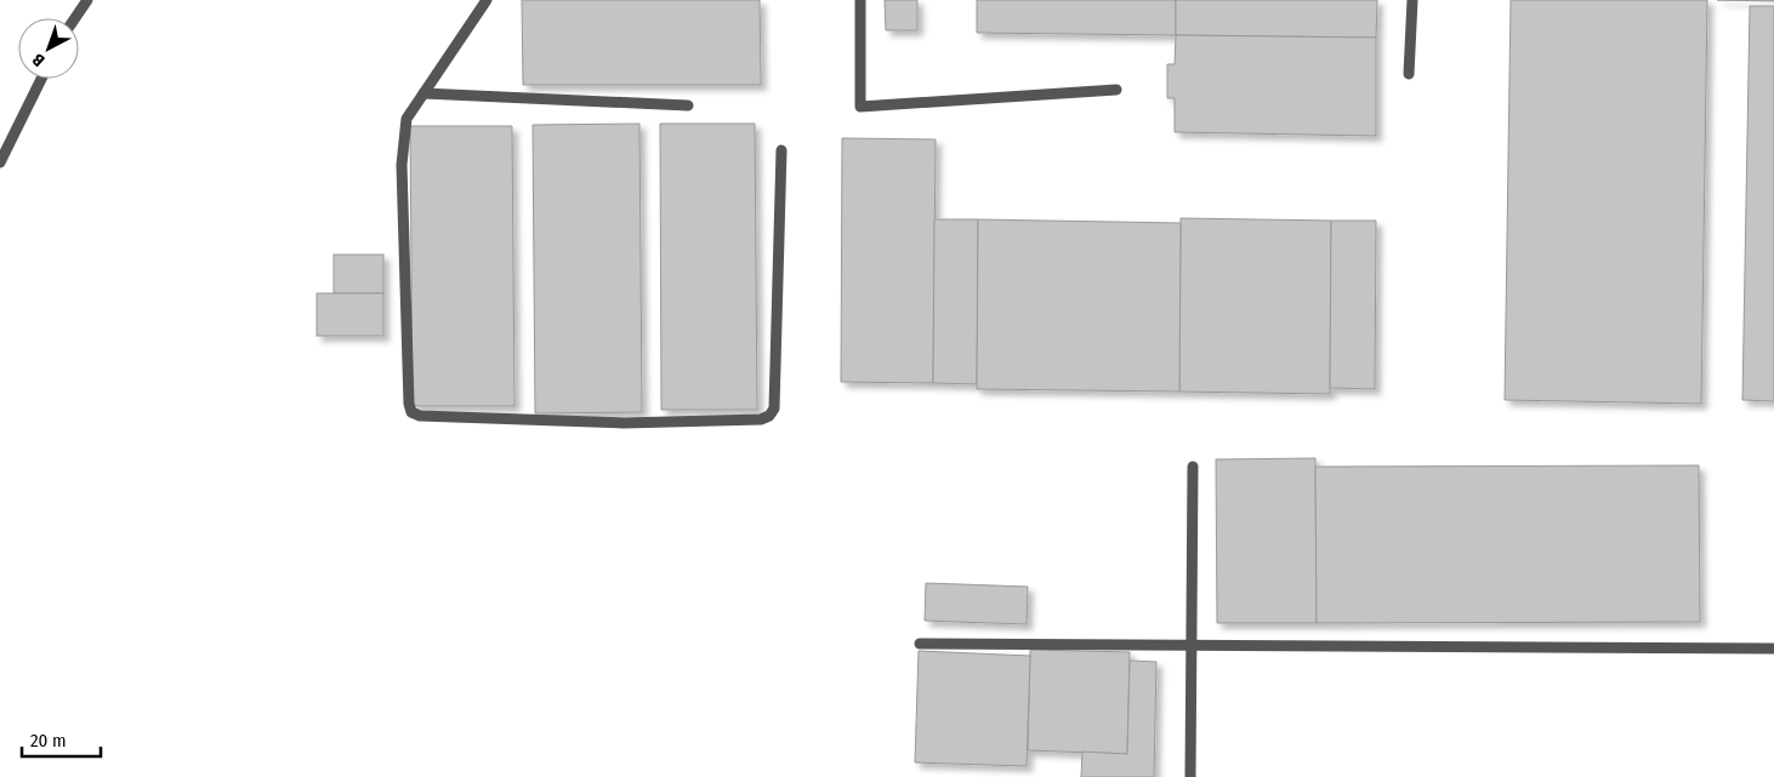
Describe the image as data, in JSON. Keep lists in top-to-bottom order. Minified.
{"scale_bar":"20 m","north":"bottom left"}
